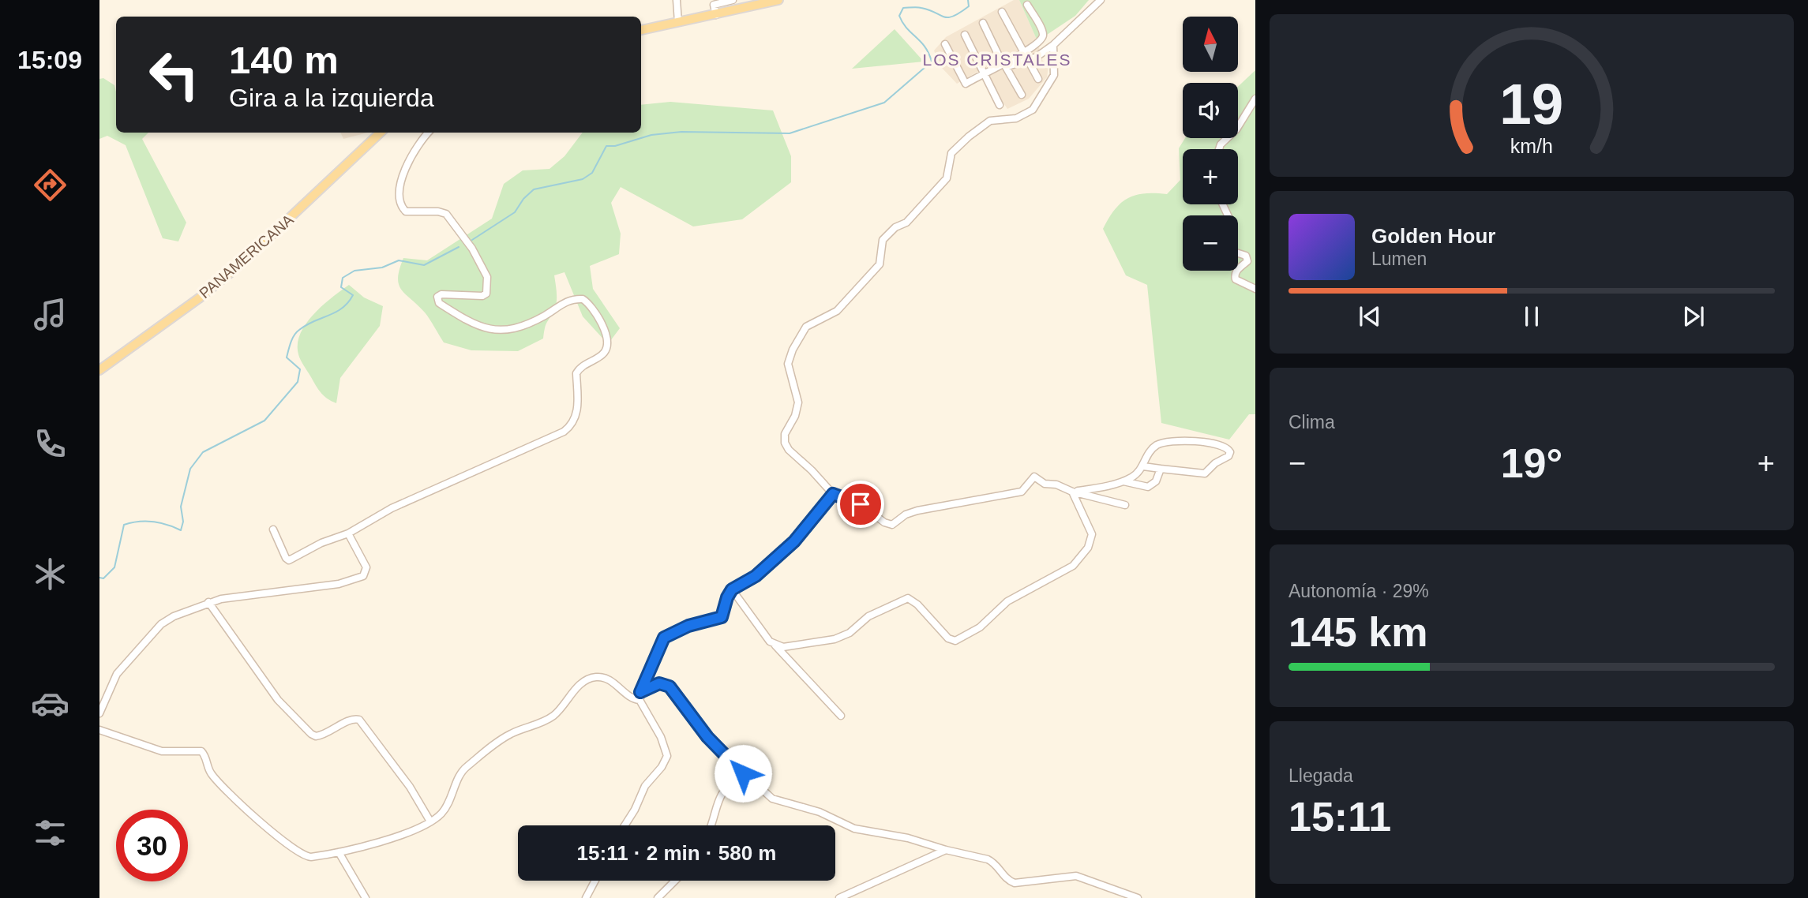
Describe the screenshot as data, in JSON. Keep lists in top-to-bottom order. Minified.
{"streets":{"main road":["PANAMERICANA"]},"districts":["LOS CRISTALES"],"north":"top","page":{"tabs":"15:09","map_buttons":["+","−"],"turn":["140 m","Gira a la izquierda"],"song":["Golden Hour","Lumen"],"tile":["Clima",["Autonomía · 29%","145 km"],["Llegada","15:11"]],"heat":["−","19°","+"],"limit":"30","trip":"15:11 · 2 min · 580 m","gauge":["19","km/h"]}}
